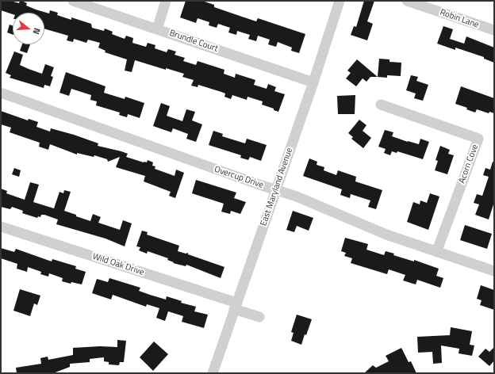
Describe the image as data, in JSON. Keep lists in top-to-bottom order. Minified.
{"streets":{"street":["Robin Lane","Brundle Court","Acorn Cove","Overcup Drive","East Maryland Avenue","Wild Oak Drive"]},"crossings":[["Brundle Court","East Maryland Avenue"],["Acorn Cove","Overcup Drive"],["Overcup Drive","East Maryland Avenue"],["East Maryland Avenue","Wild Oak Drive"]],"north":"right"}
